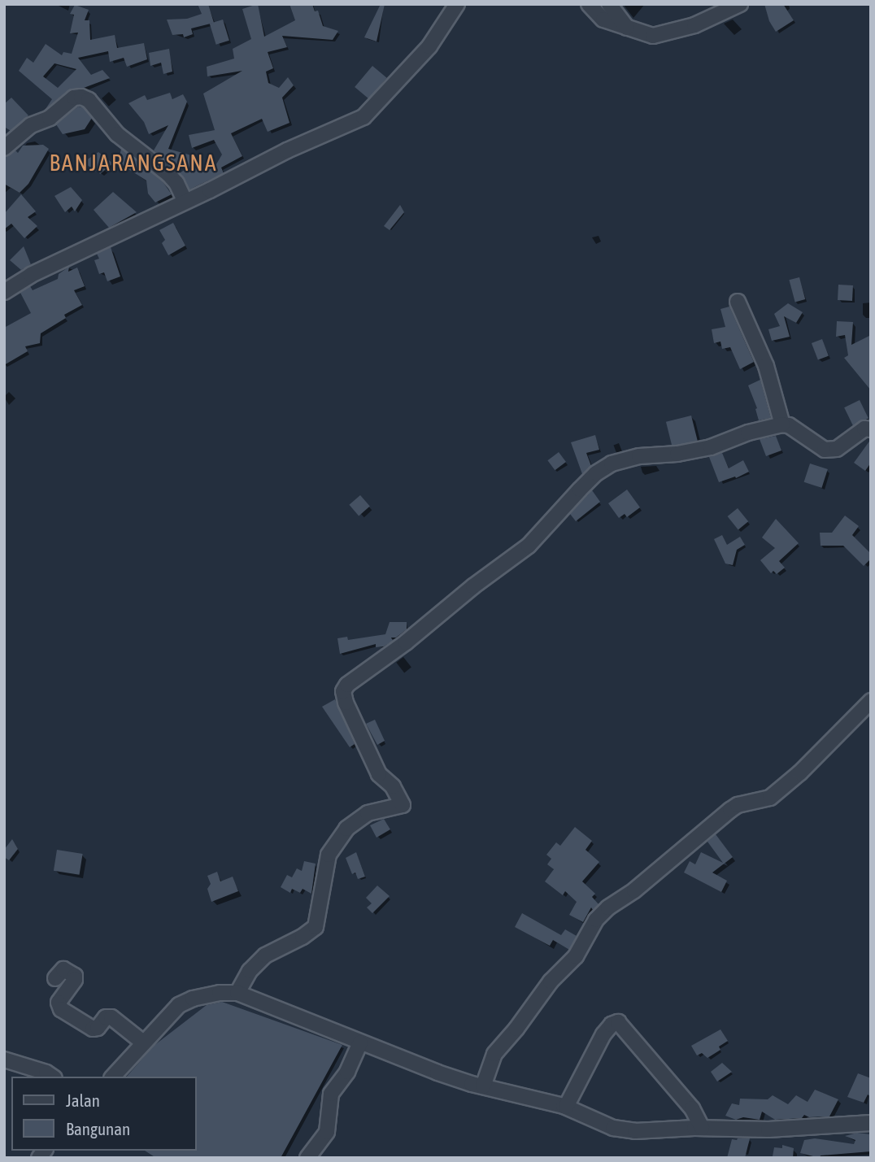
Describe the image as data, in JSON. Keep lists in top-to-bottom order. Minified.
{"districts":["BANJARANGSANA"],"legend":["Jalan","Bangunan"]}
